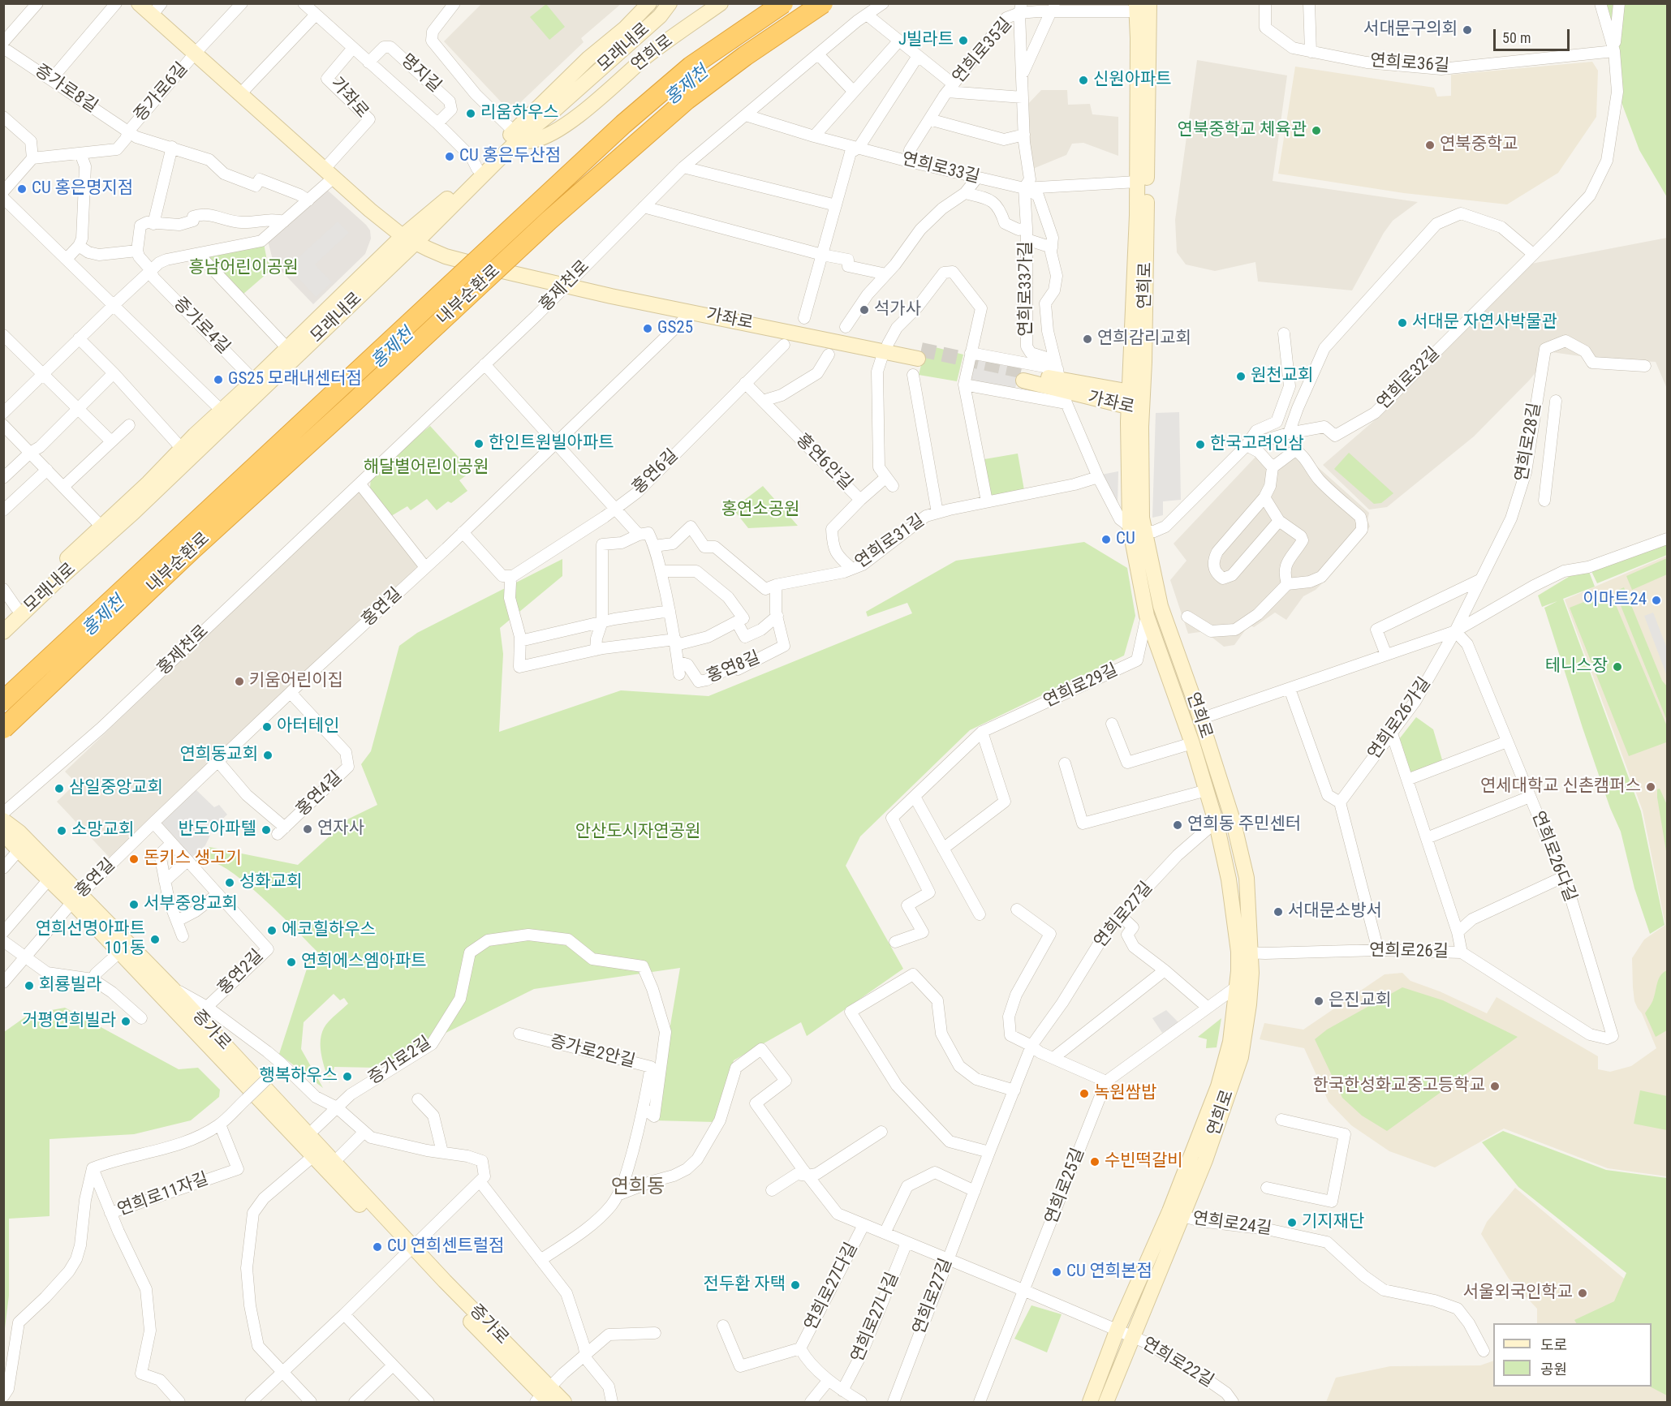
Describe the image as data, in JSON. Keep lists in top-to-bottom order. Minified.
{"streets":{"highway":["내부순환로"],"main road":["모래내로","연희로","가좌로","증가로"],"street":["연희로35길","연희로36길","명지길","증가로8길","증가로6길","연희로33길","홍제천로","연희로33가길","증가로4길","연희로32길","연희로28길","홍연6안길","홍연6길","연희로31길","홍연길","홍연8길","연희로29길","연희로26가길","홍연4길","연희로26다길","연희로27길","연희로26길","홍연2길","증가로2안길","증가로2길","연희로25길","연희로11자길","연희로24길","연희로27다길","연희로27나길","연희로22길"]},"crossings":[["모래내로","연희로"],["모래내로","명지길"],["모래내로","가좌로"],["모래내로","증가로4길"],["연희로35길","연희로"],["연희로35길","연희로33길"],["연희로35길","연희로33가길"],["연희로","가좌로"],["연희로","연희로33길"],["연희로","연희로32길"],["연희로","연희로29길"],["연희로","연희로27길"],["연희로","연희로26길"],["연희로","연희로24길"],["연희로","연희로22길"],["연희로36길","연희로32길"],["명지길","가좌로"],["증가로8길","증가로6길"],["가좌로","홍제천로"],["가좌로","연희로33가길"],["가좌로","홍연길"],["연희로33길","홍제천로"],["연희로33길","연희로33가길"],["연희로28길","연희로26가길"],["연희로28길","연희로26다길"],["홍연6안길","홍연6길"],["홍연6안길","연희로31길"],["홍연길","홍연4길"],["홍연길","홍연2길"],["홍연길","증가로"],["연희로26가길","연희로26다길"],["연희로26다길","연희로26길"],["증가로2안길","증가로2길"],["연희로27다길","연희로27나길"]],"districts":["연희동"],"water":["홍제천"],"parks":["흥남어린이공원","해달별어린이공원","홍연소공원","안산도시자연공원"],"places":["서대문구의회","J빌라트","신원아파트","리움하우스","연북중학교 체육관","연북중학교","CU 홍은두산점","CU 홍은명지점","석가사","서대문 자연사박물관","GS25","연희감리교회","원천교회","GS25 모래내센터점","한인트원빌아파트","한국고려인삼","CU","이마트24","테니스장","키움어린이집","아터테인","연희동교회","연세대학교 신촌캠퍼스","삼일중앙교회","연희동 주민센터","연자사","반도아파텔","소망교회","돈키스 생고기","성화교회","서부중앙교회","서대문소방서","에코힐하우스","연희선명아파트 101동","연희에스엠아파트","회룡빌라","은진교회","거평연희빌라","행복하우스","한국한성화교중고등학교","녹원쌈밥","수빈떡갈비","기지재단","CU 연희센트럴점","CU 연희본점","전두환 자택","서울외국인학교"],"legend":["도로","공원"],"scale_bar":"50 m"}
